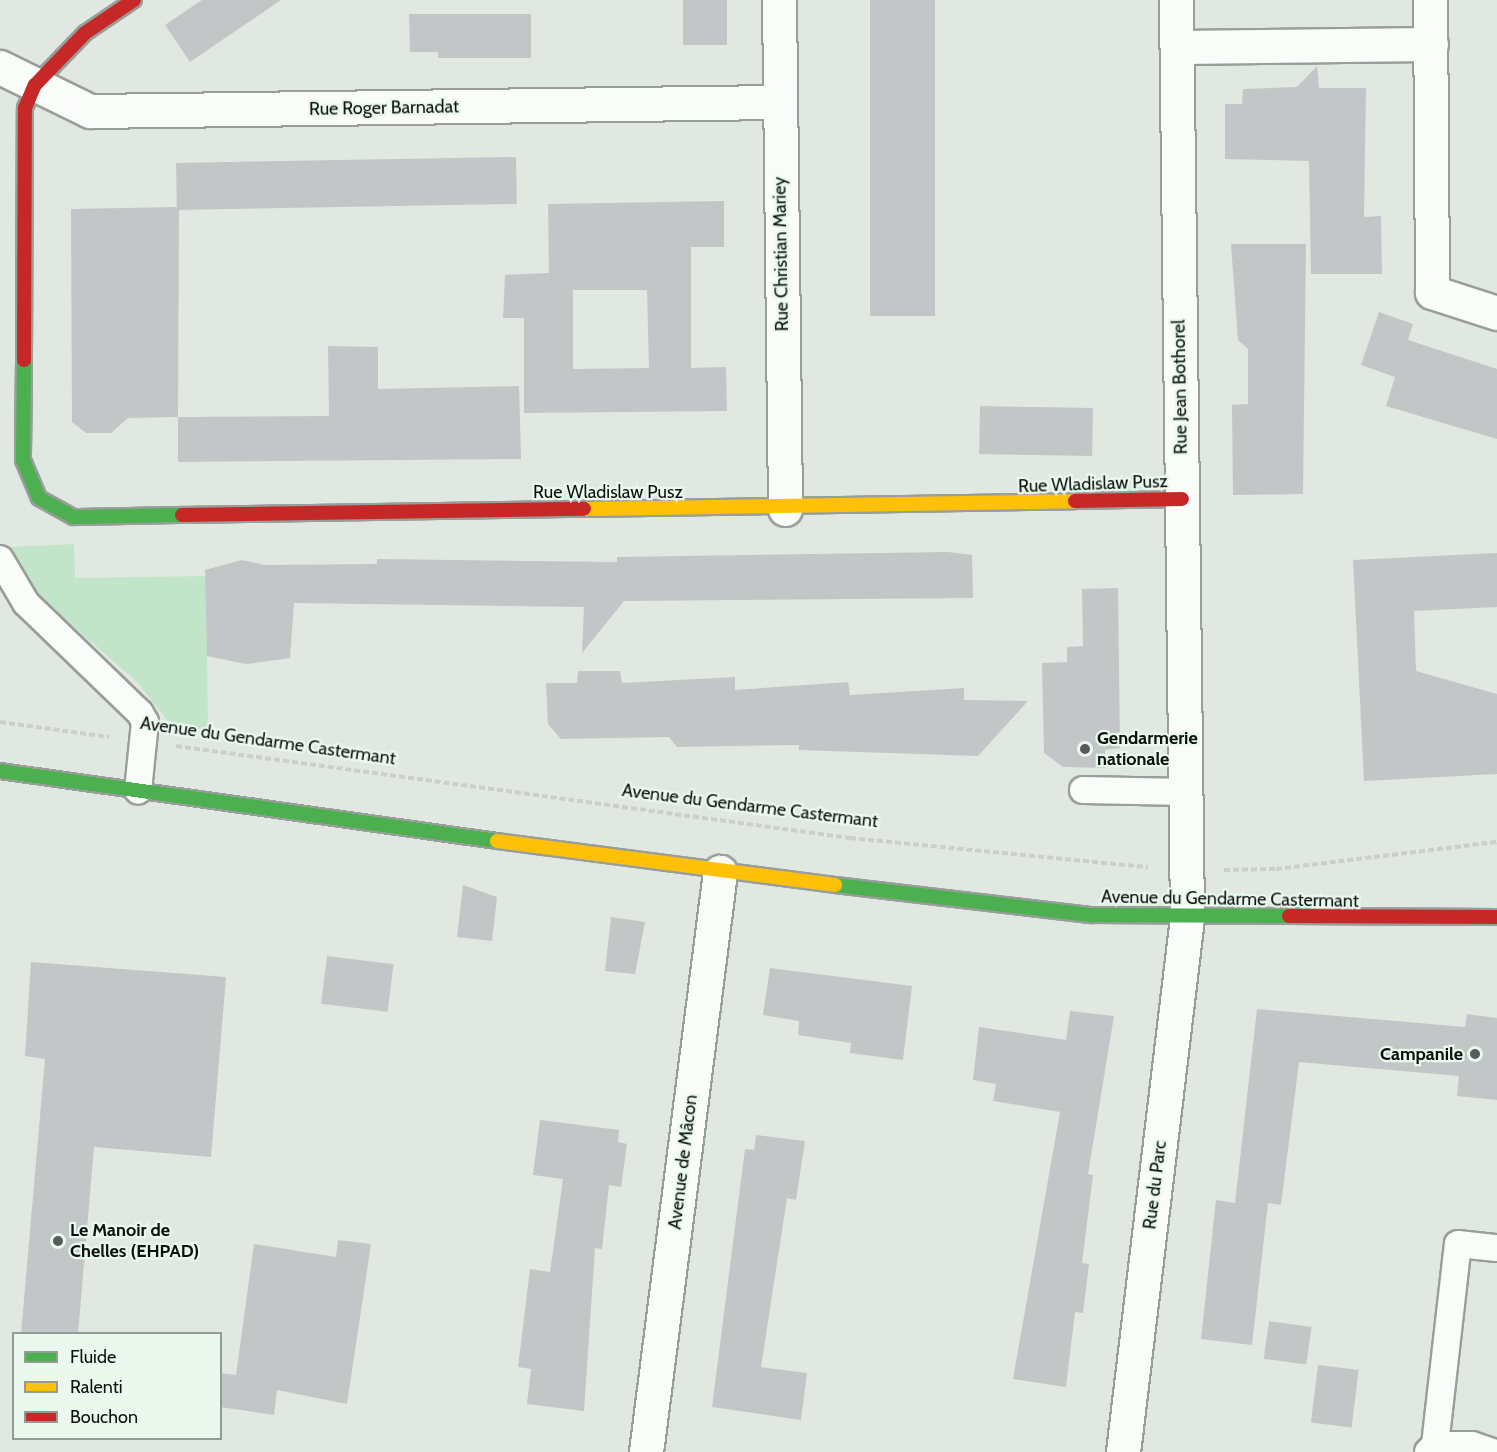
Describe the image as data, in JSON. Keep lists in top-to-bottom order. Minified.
{"streets":{"street":["Rue Roger Barnadat","Rue Christian Mariey","Rue Jean Bothorel","Rue Wladislaw Pusz","Avenue du Gendarme Castermant","Avenue de Mâcon","Rue du Parc"]},"crossings":[["Rue Roger Barnadat","Rue Christian Mariey"],["Rue Roger Barnadat","Rue Wladislaw Pusz"],["Rue Christian Mariey","Rue Wladislaw Pusz"],["Rue Jean Bothorel","Rue Wladislaw Pusz"],["Rue Jean Bothorel","Avenue du Gendarme Castermant"],["Rue Jean Bothorel","Rue du Parc"],["Avenue du Gendarme Castermant","Avenue de Mâcon"],["Avenue du Gendarme Castermant","Rue du Parc"]],"places":["Gendarmerie nationale","Campanile","Le Manoir de Chelles (EHPAD)"],"legend":["Fluide","Ralenti","Bouchon"]}
